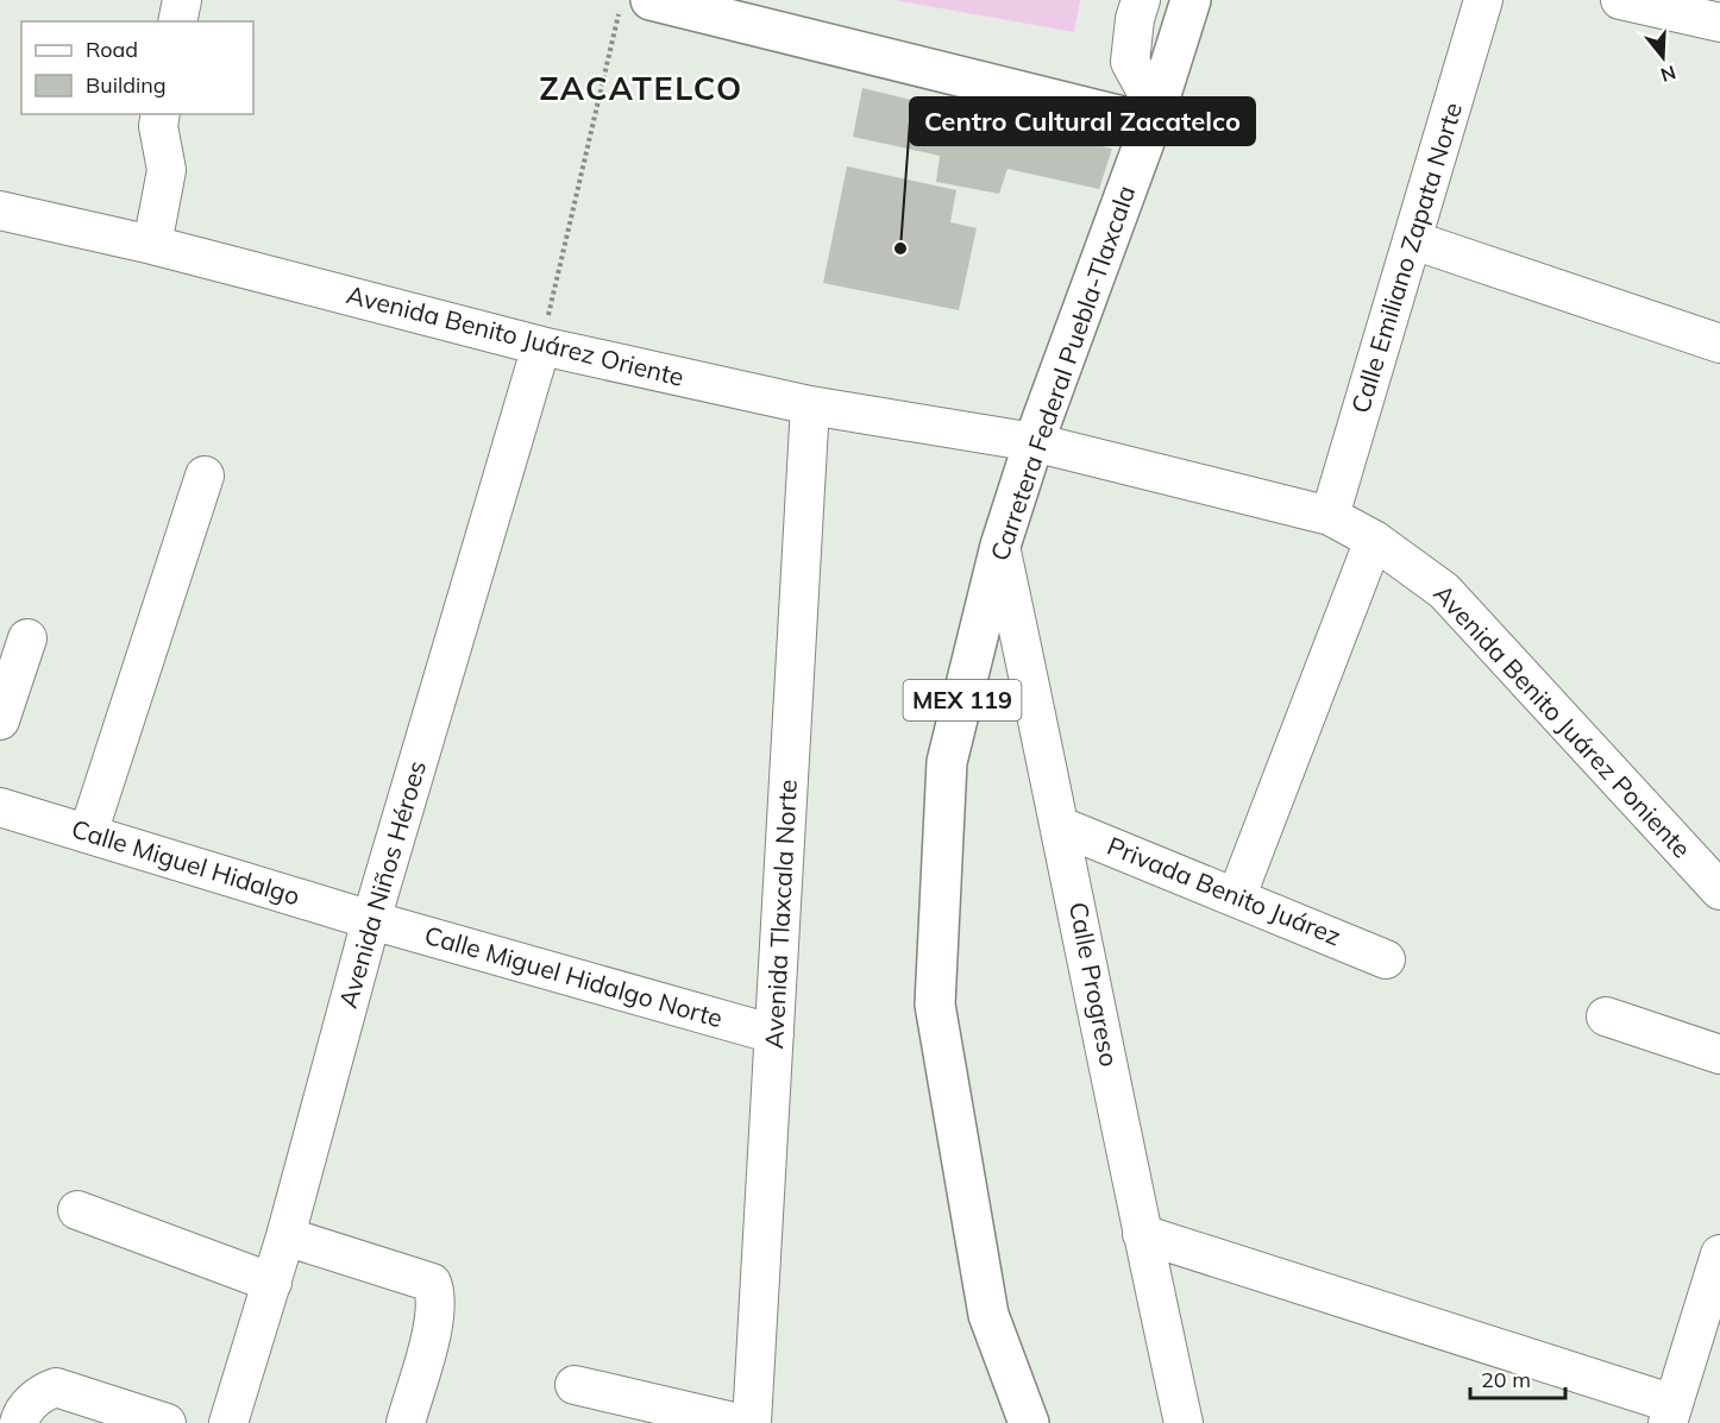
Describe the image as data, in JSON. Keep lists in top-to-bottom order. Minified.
{"streets":{"main road":["Carretera Federal Puebla-Tlaxcala","MEX 119"],"street":["Calle Emiliano Zapata Norte","Avenida Benito Juárez Oriente","Avenida Benito Juárez Poniente","Calle Miguel Hidalgo","Avenida Niños Héroes","Privada Benito Juárez","Avenida Tlaxcala Norte","Calle Miguel Hidalgo Norte","Calle Progreso"]},"crossings":[["Calle Emiliano Zapata Norte","Avenida Benito Juárez Poniente"],["Avenida Benito Juárez Oriente","Carretera Federal Puebla-Tlaxcala"],["Avenida Benito Juárez Oriente","Avenida Benito Juárez Poniente"],["Avenida Benito Juárez Oriente","Avenida Niños Héroes"],["Avenida Benito Juárez Oriente","Avenida Tlaxcala Norte"],["Carretera Federal Puebla-Tlaxcala","Avenida Benito Juárez Poniente"],["Carretera Federal Puebla-Tlaxcala","Calle Progreso"],["Calle Miguel Hidalgo","Avenida Niños Héroes"],["Calle Miguel Hidalgo","Calle Miguel Hidalgo Norte"],["Avenida Niños Héroes","Calle Miguel Hidalgo Norte"],["Privada Benito Juárez","Calle Progreso"],["Avenida Tlaxcala Norte","Calle Miguel Hidalgo Norte"]],"districts":["ZACATELCO"],"places":["Centro Cultural Zacatelco"],"legend":["Road","Building"],"scale_bar":"20 m","north":"bottom"}
